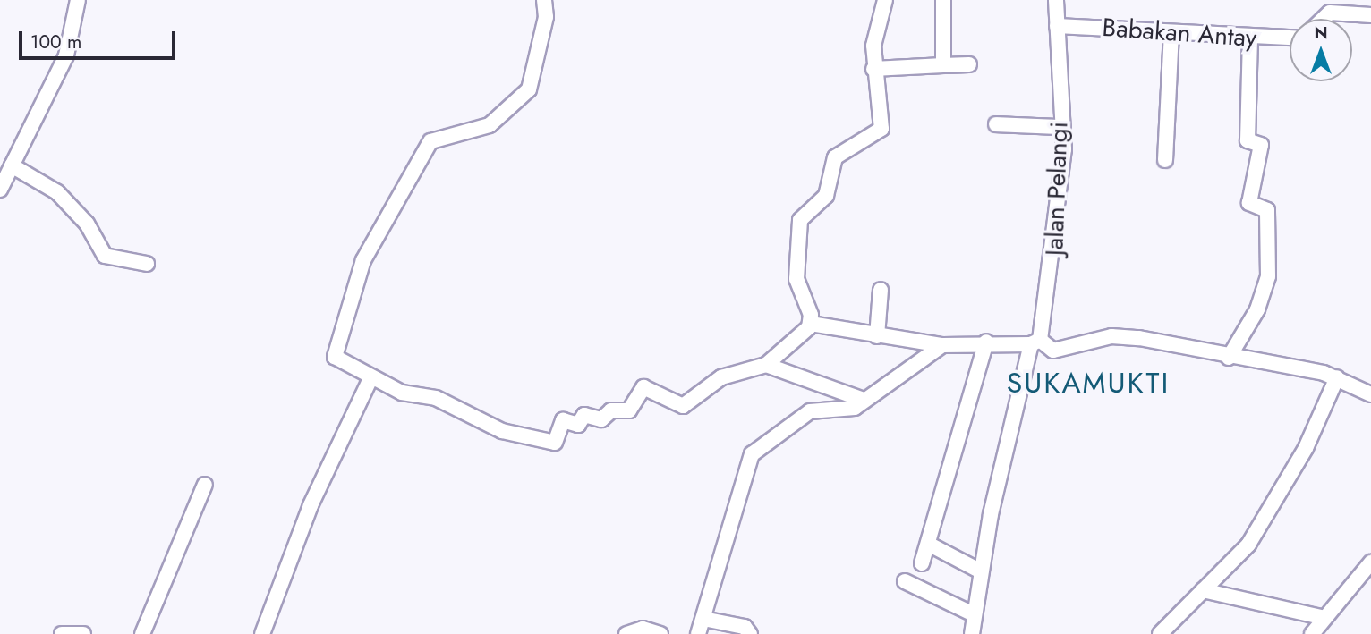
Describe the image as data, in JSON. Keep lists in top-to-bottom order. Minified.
{"streets":{"street":["Babakan Antay","Jalan Pelangi"]},"crossings":[["Babakan Antay","Jalan Pelangi"]],"districts":["SUKAMUKTI"],"scale_bar":"100 m","north":"top"}
